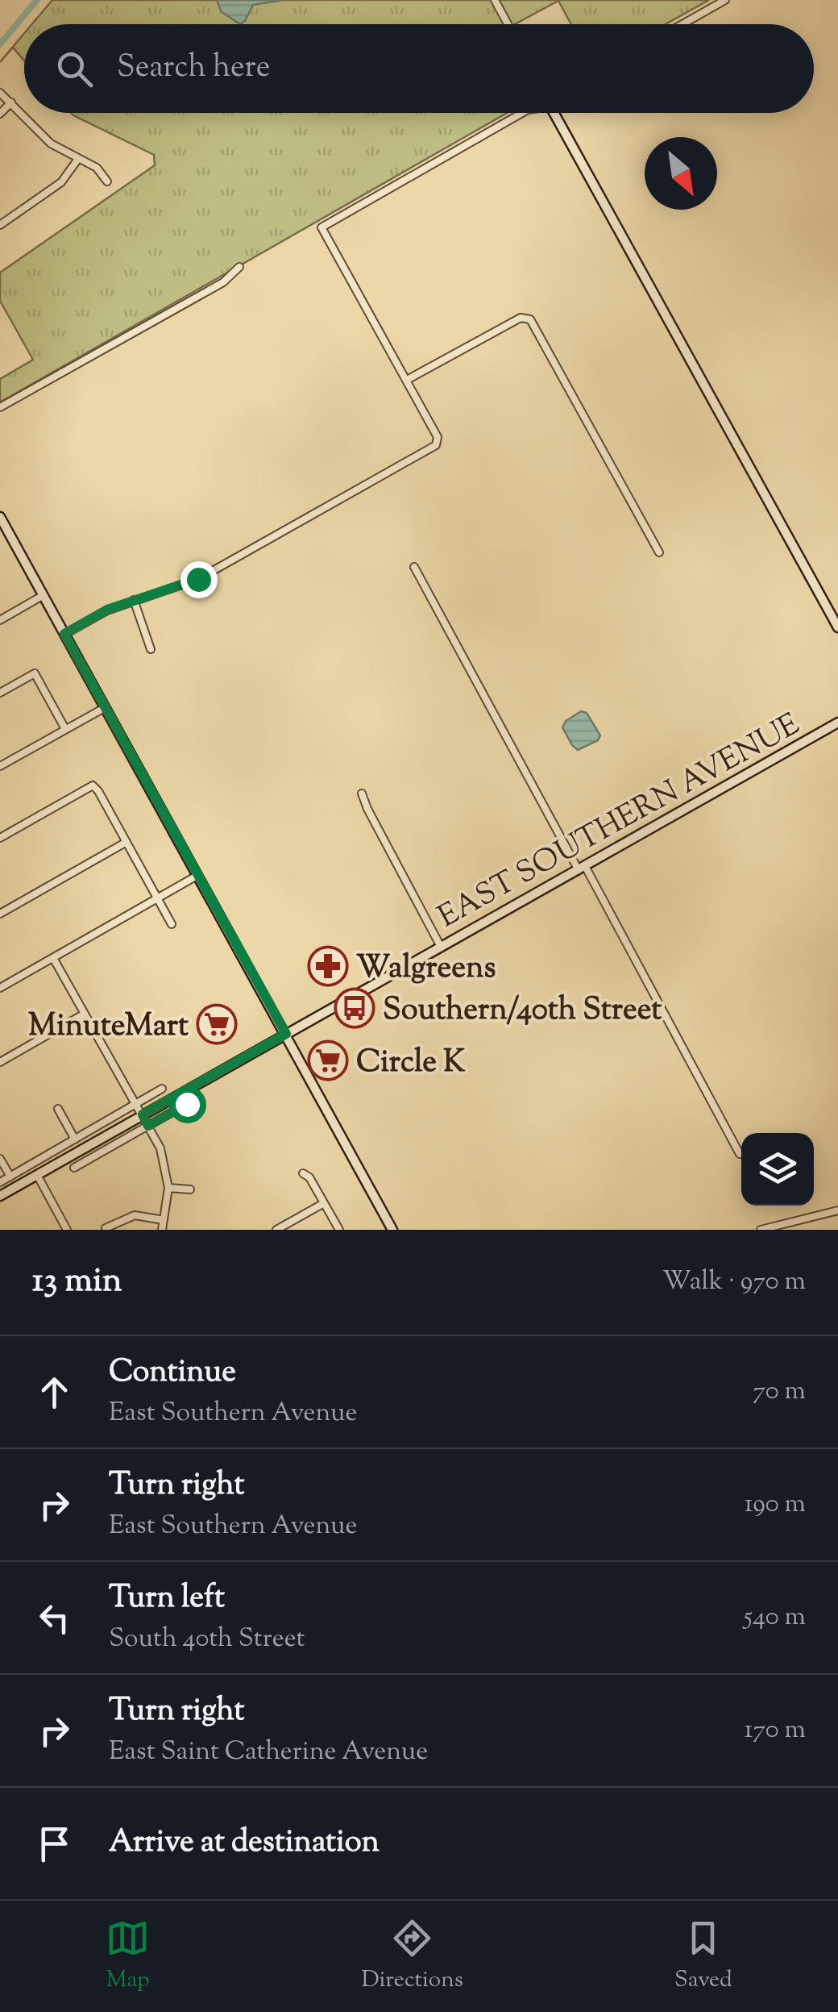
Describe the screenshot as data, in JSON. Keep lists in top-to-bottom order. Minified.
{"streets":{"main road":["EAST SOUTHERN AVENUE"]},"places":{"pharmacy":["Walgreens"],"bus stop":["Southern/40th Street"],"supermarket":["MinuteMart","Circle K"]},"north":"bottom right","page":{"search":"Search here","heading":["13 min","Walk · 970 m"],"list":[["Continue","East Southern Avenue","70 m"],["Turn right","East Southern Avenue","190 m"],["Turn left","South 40th Street","540 m"],["Turn right","East Saint Catherine Avenue","170 m"],"Arrive at destination"],"nav":["Map","Directions","Saved"]}}
